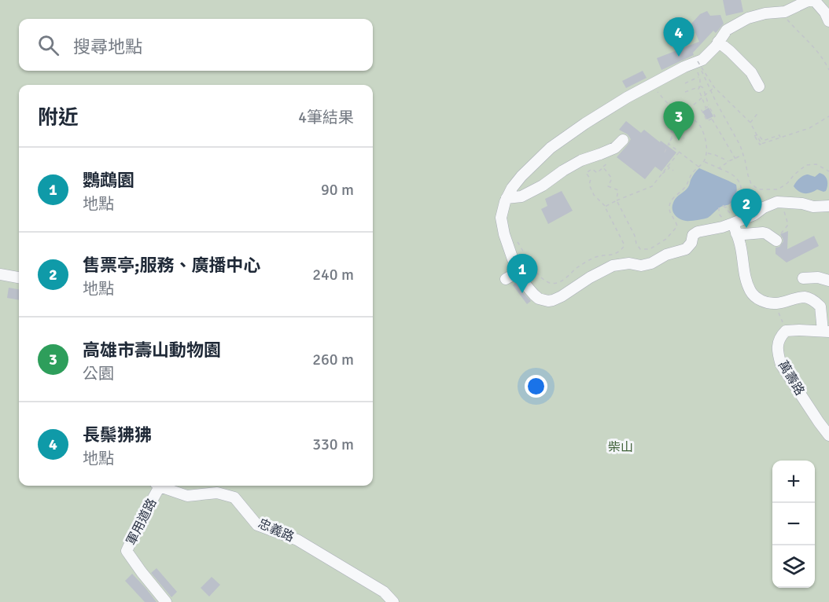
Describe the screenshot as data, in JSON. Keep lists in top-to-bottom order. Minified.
{"streets":{"lane":["萬壽路","軍用道路","忠義路"]},"parks":["柴山"],"page":{"pins":["4","3","2","1"],"search":"搜尋地點","heading":["附近","4筆結果"],"list":[{"mark":"1","name":"鸚鵡園","note":"地點","value":"90 m"},{"mark":"2","name":"售票亭;服務、廣播中心","note":"地點","value":"240 m"},{"mark":"3","name":"高雄市壽山動物園","note":"公園","value":"260 m"},{"mark":"4","name":"長鬃狒狒","note":"地點","value":"330 m"}],"map_buttons":["+","−"]}}
